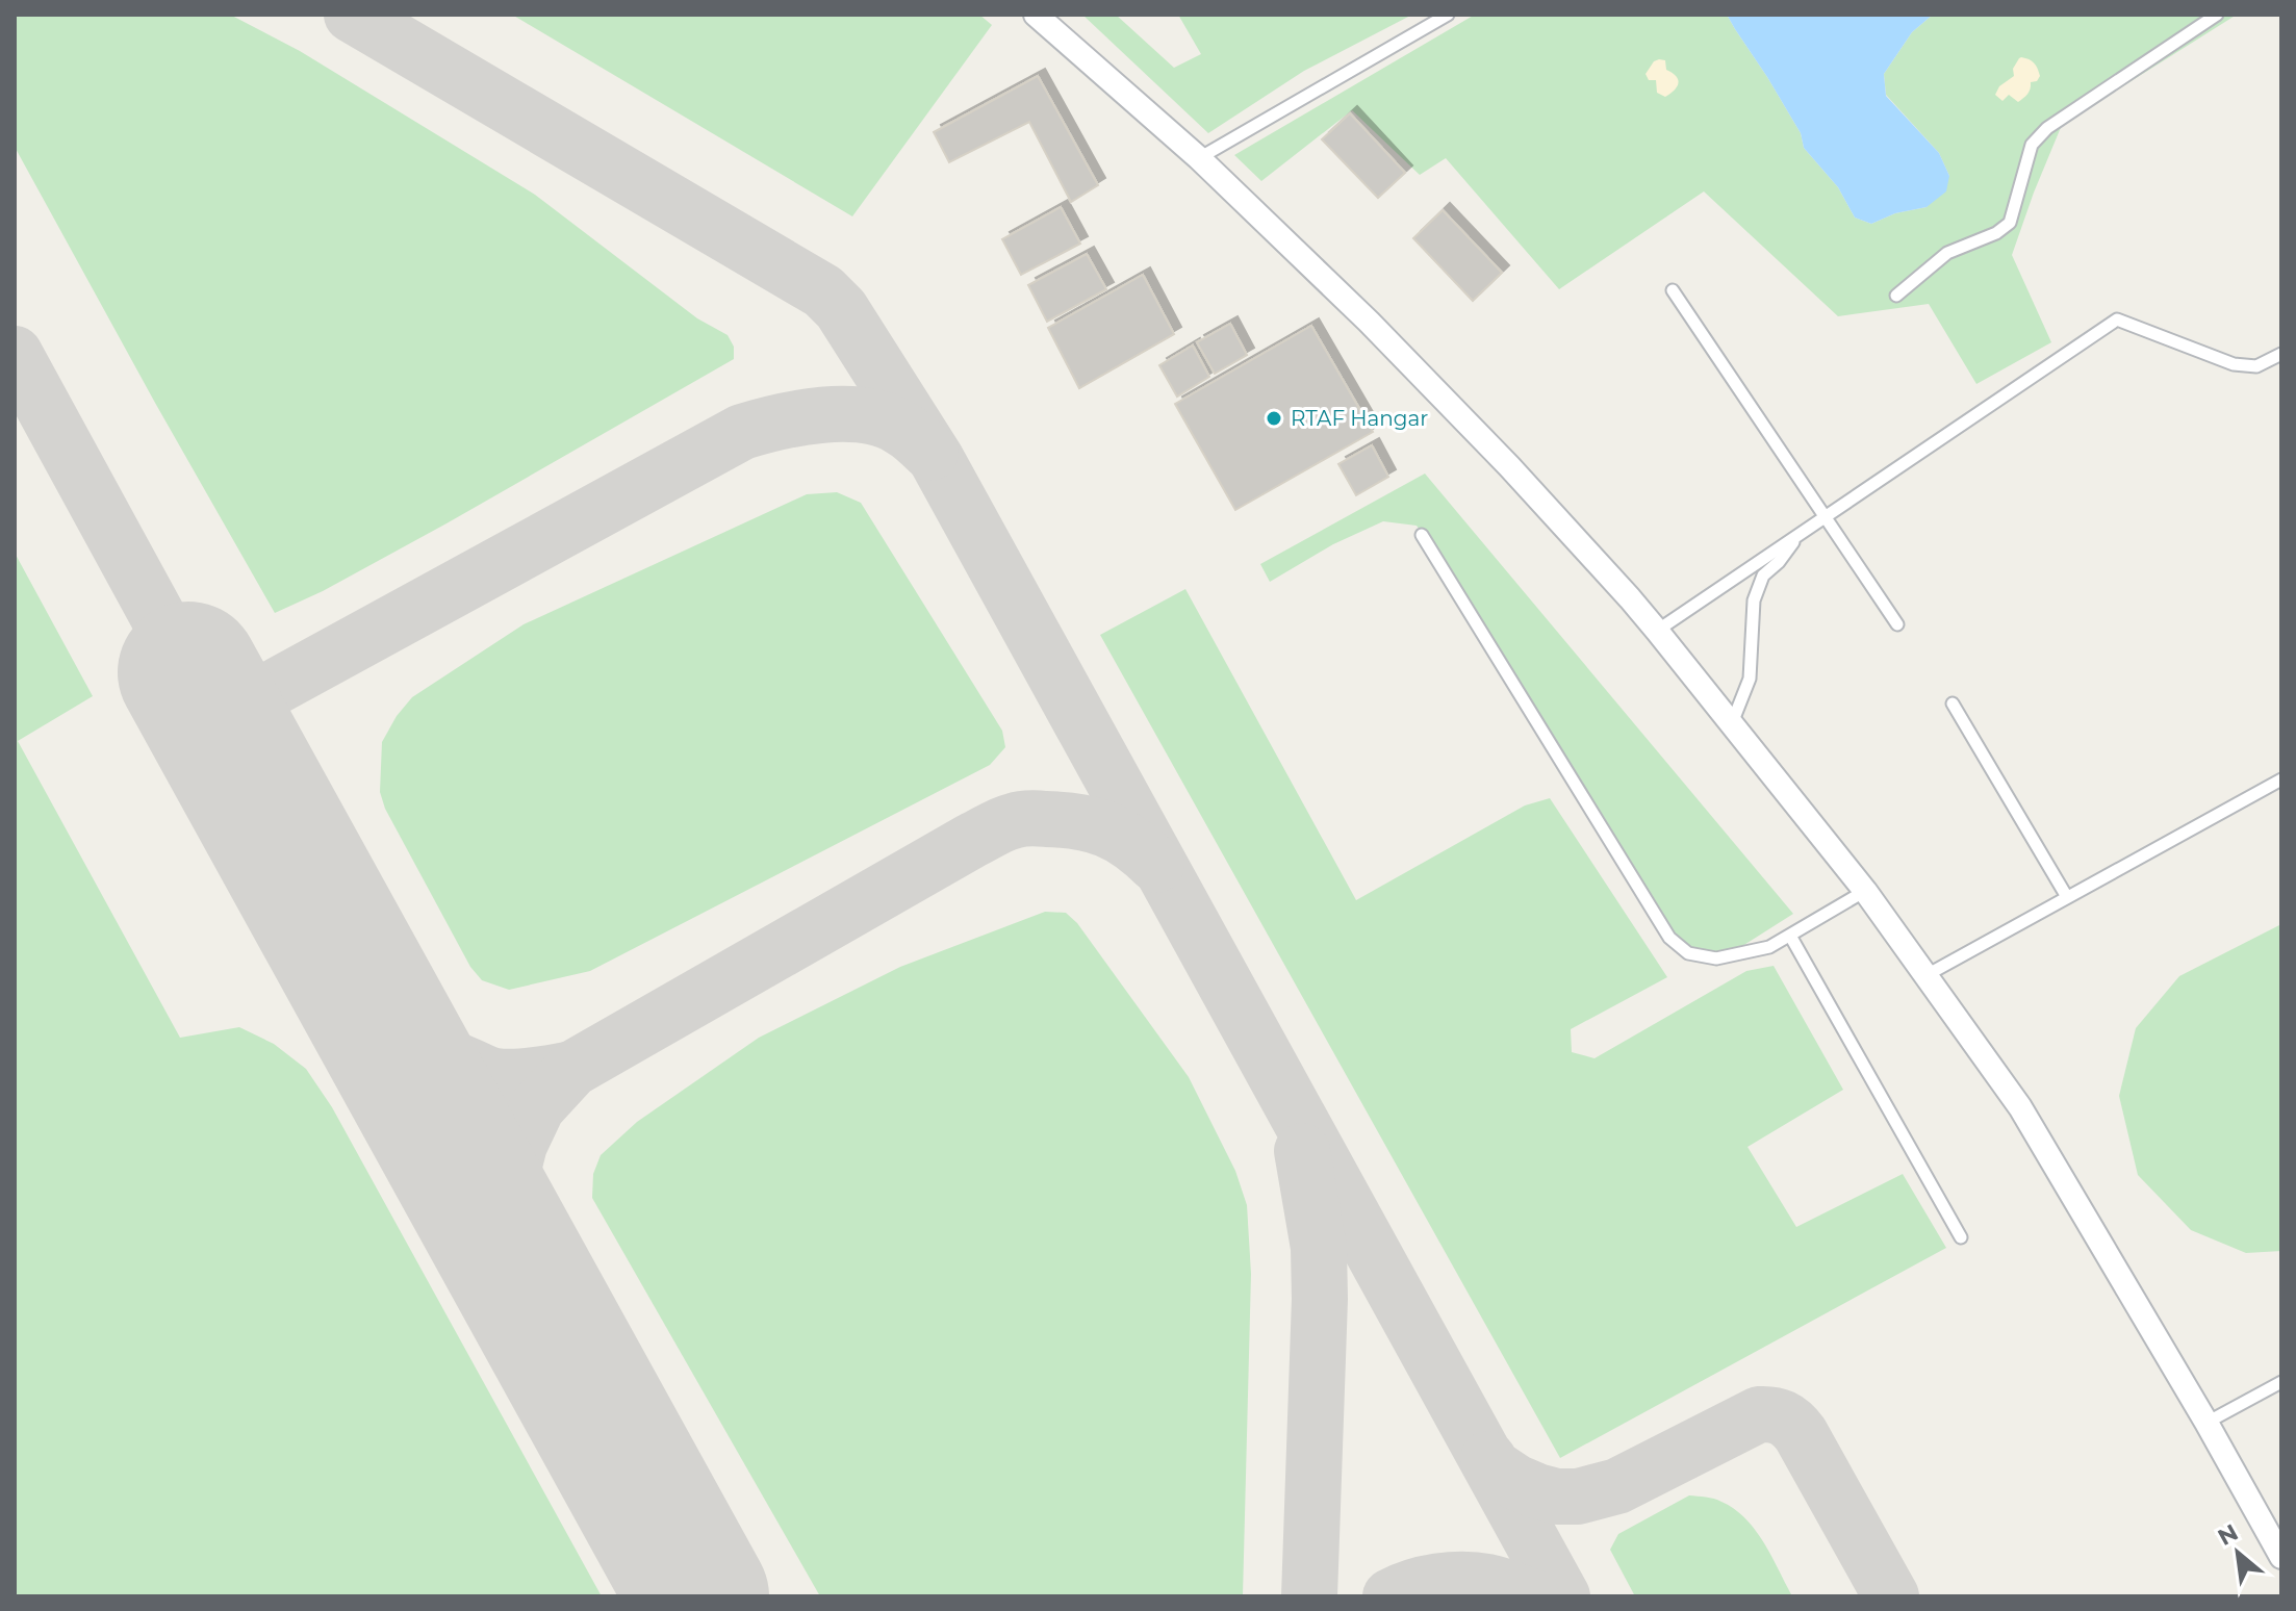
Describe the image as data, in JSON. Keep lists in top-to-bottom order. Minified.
{"places":["RTAF Hangar"],"north":"top left"}
